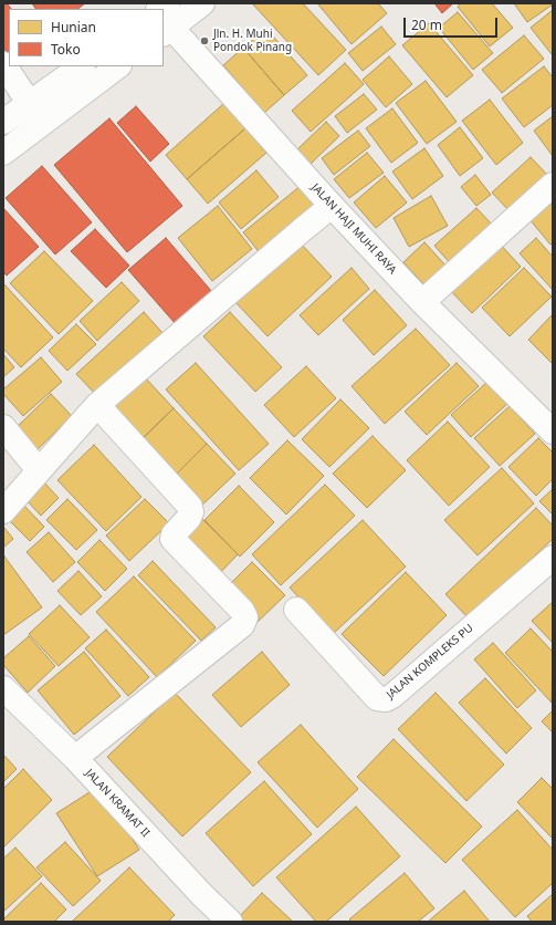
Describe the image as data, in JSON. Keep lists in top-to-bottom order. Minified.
{"streets":{"street":["JALAN HAJI MUHI RAYA","JALAN KOMPLEKS PU","JALAN KRAMAT II"]},"places":["Jln. H. Muhi Pondok Pinang"],"legend":["Hunian","Toko"],"scale_bar":"20 m"}
